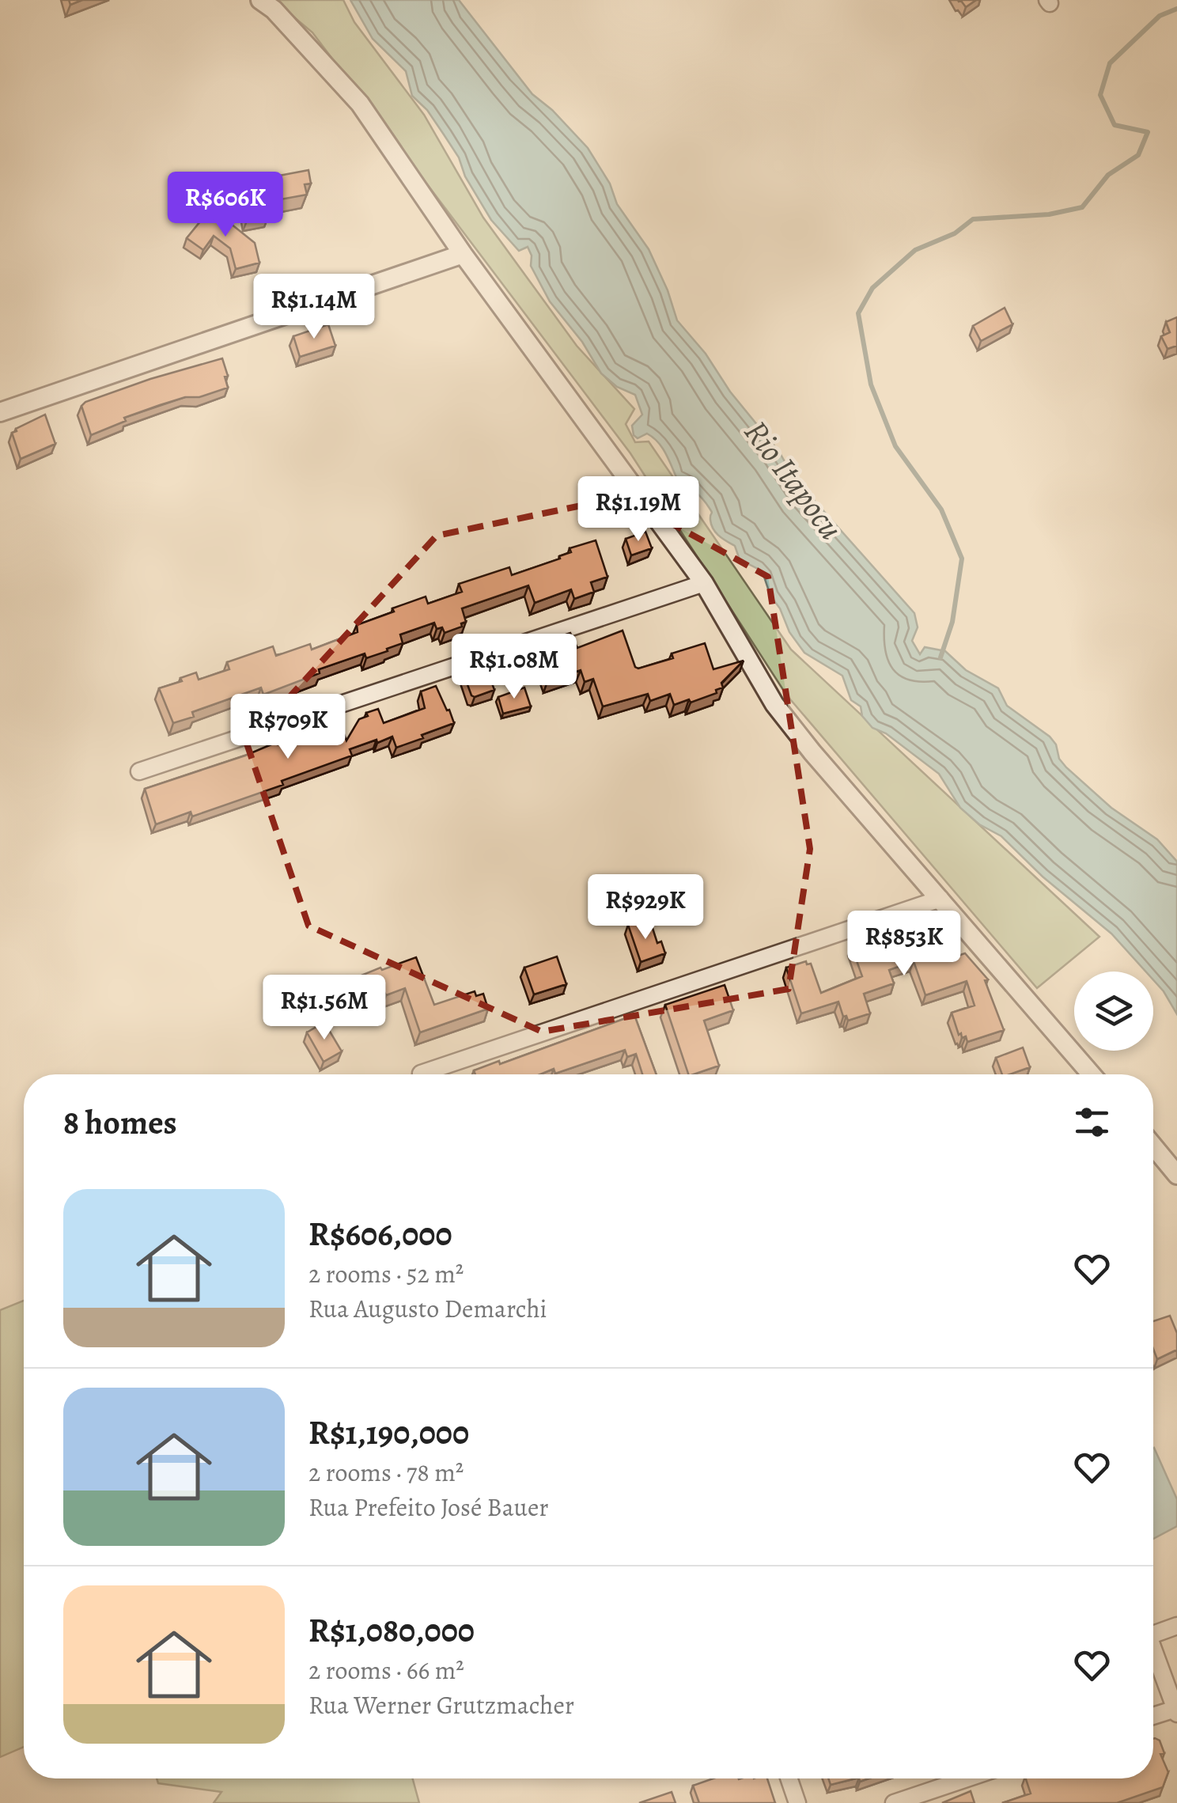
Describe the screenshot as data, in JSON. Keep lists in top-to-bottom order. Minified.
{"water":["Rio Itapocu"],"page":{"price":["R$606K","R$1.14M","R$1.19M","R$1.08M","R$709K","R$929K","R$853K","R$1.56M"],"heading":"8 homes","list":[{"name":"R$606,000","note":"2 rooms · 52 m² · Rua Augusto Demarchi"},{"name":"R$1,190,000","note":"2 rooms · 78 m² · Rua Prefeito José Bauer"},{"name":"R$1,080,000","note":"2 rooms · 66 m² · Rua Werner Grutzmacher"}]}}
